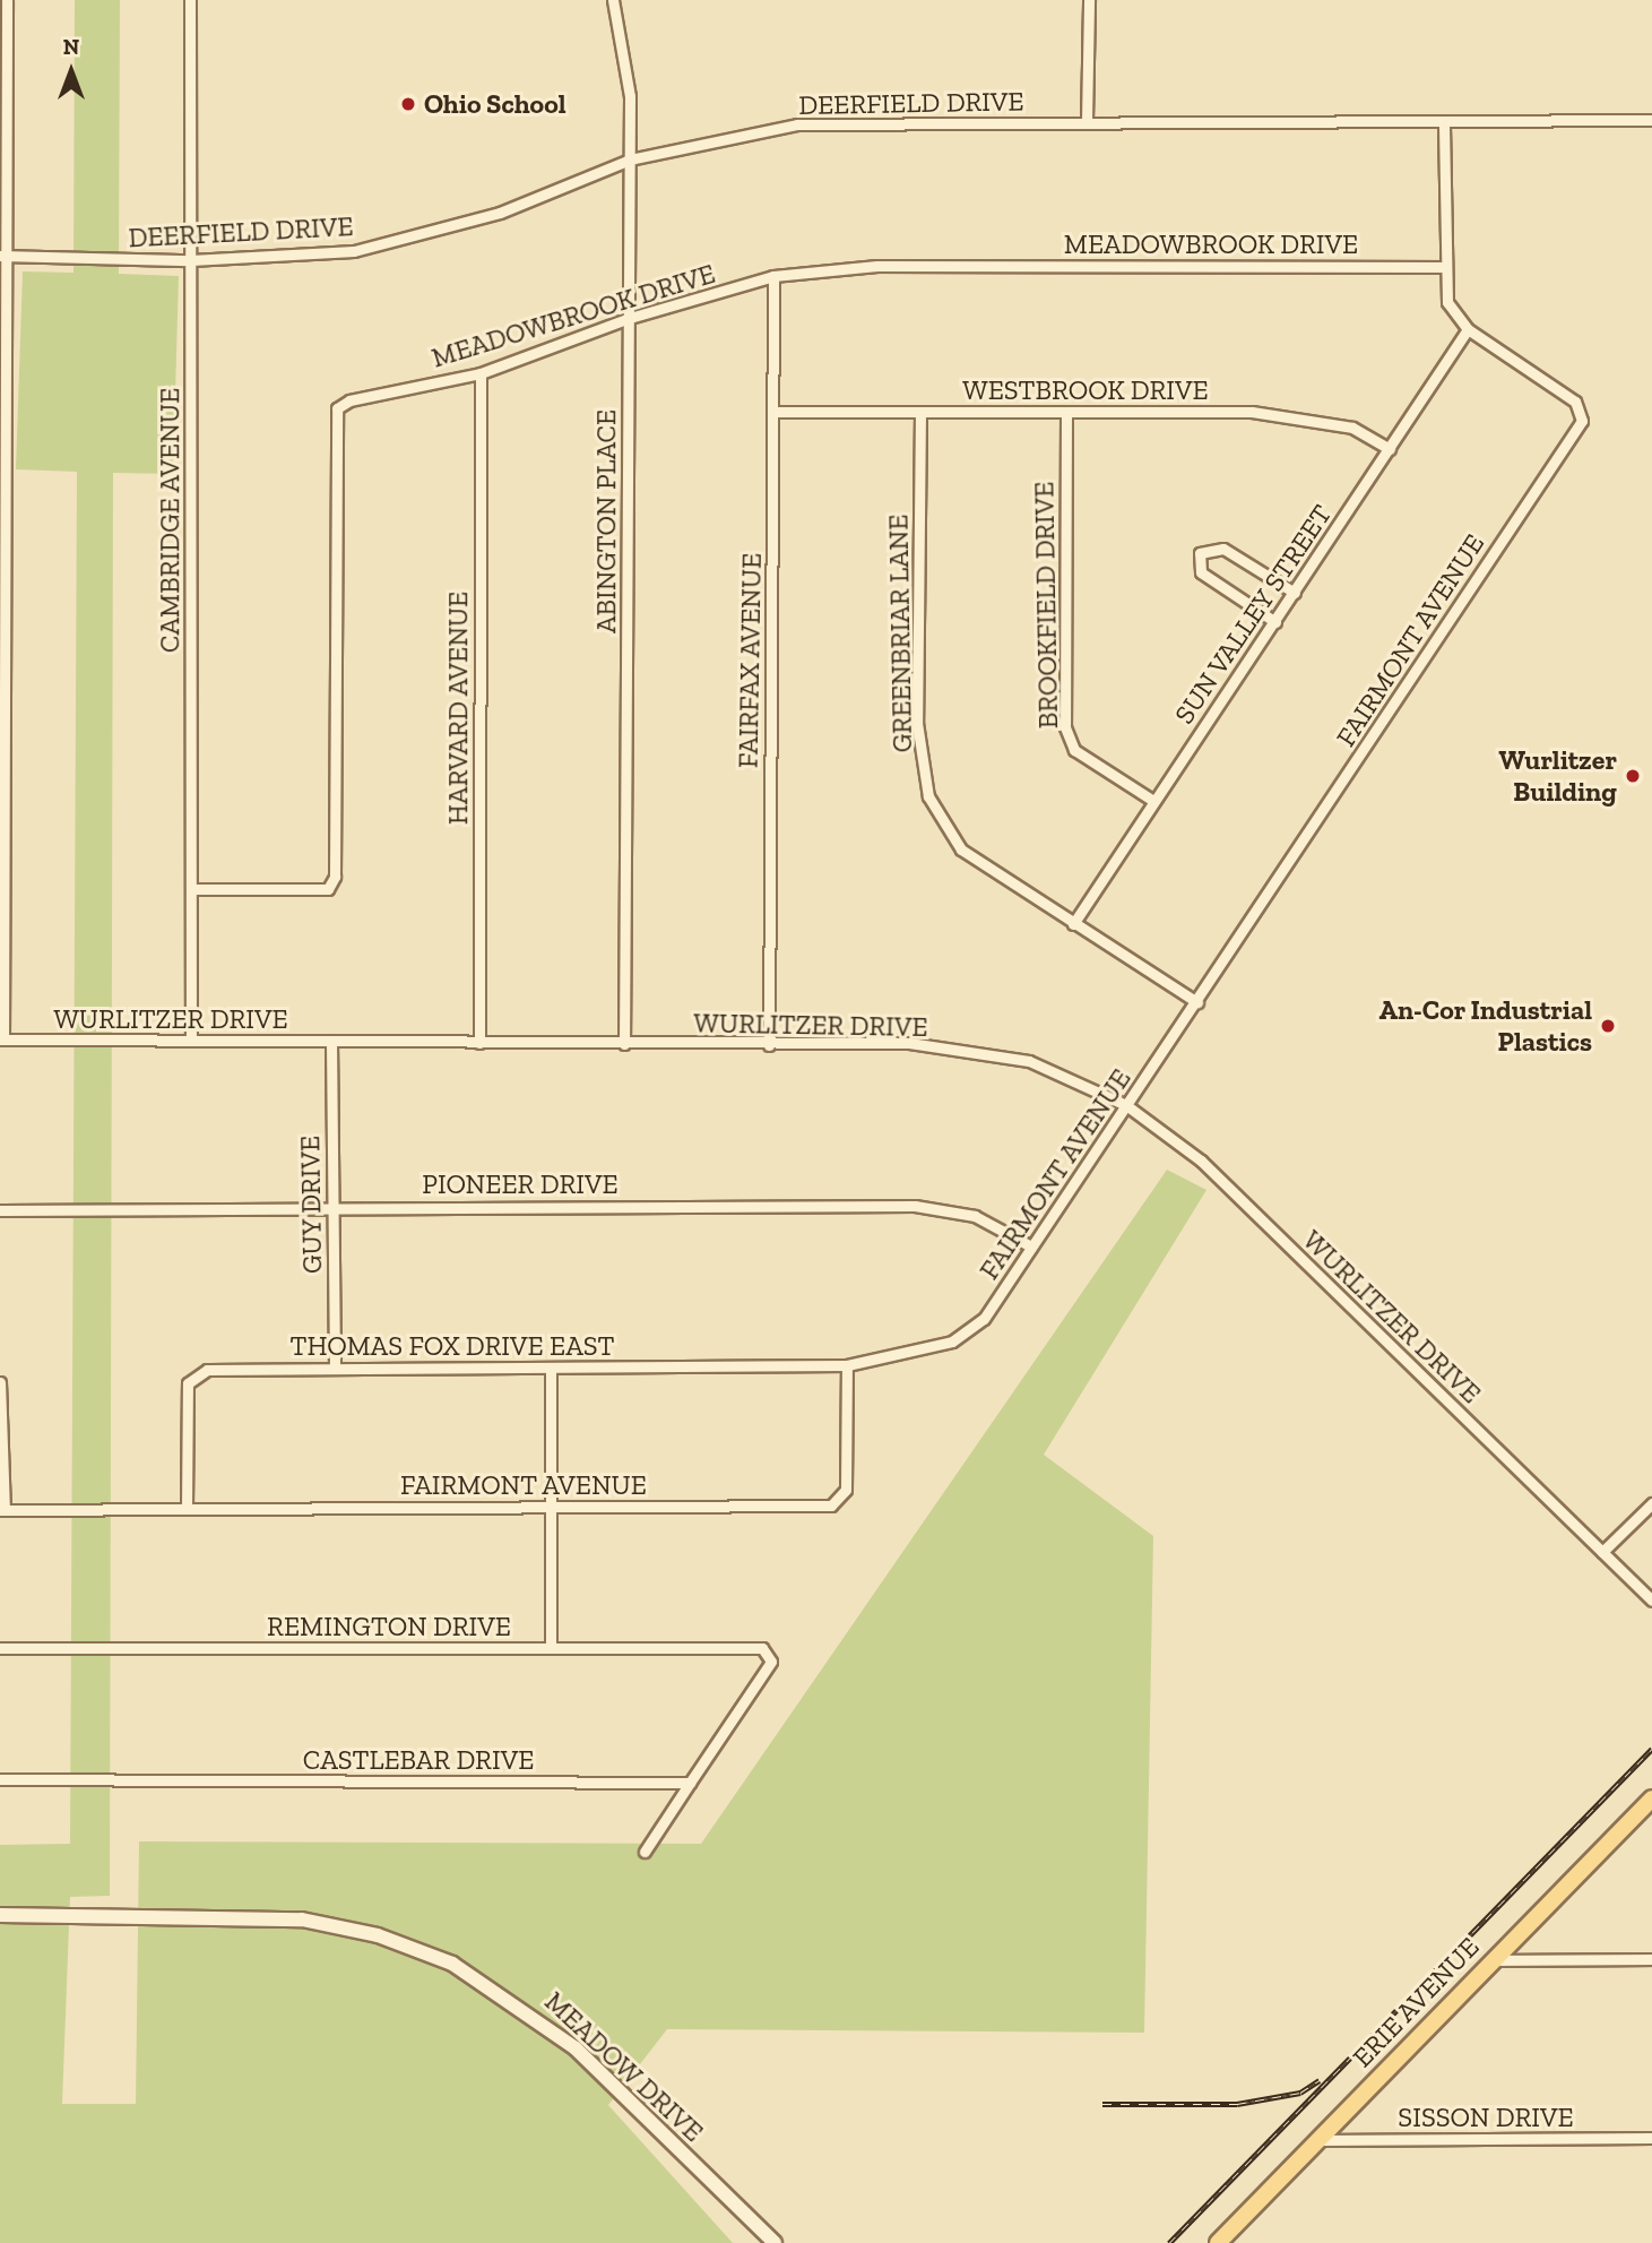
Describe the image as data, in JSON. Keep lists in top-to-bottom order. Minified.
{"streets":{"main road":["ERIE AVENUE"],"street":["DEERFIELD DRIVE","MEADOWBROOK DRIVE","WESTBROOK DRIVE","CAMBRIDGE AVENUE","ABINGTON PLACE","BROOKFIELD DRIVE","SUN VALLEY STREET","GREENBRIAR LANE","FAIRMONT AVENUE","FAIRFAX AVENUE","HARVARD AVENUE","WURLITZER DRIVE","PIONEER DRIVE","GUY DRIVE","THOMAS FOX DRIVE EAST","REMINGTON DRIVE","CASTLEBAR DRIVE","MEADOW DRIVE","SISSON DRIVE"]},"crossings":[["DEERFIELD DRIVE","CAMBRIDGE AVENUE"],["DEERFIELD DRIVE","ABINGTON PLACE"],["DEERFIELD DRIVE","FAIRMONT AVENUE"],["MEADOWBROOK DRIVE","CAMBRIDGE AVENUE"],["MEADOWBROOK DRIVE","ABINGTON PLACE"],["MEADOWBROOK DRIVE","FAIRMONT AVENUE"],["MEADOWBROOK DRIVE","FAIRFAX AVENUE"],["MEADOWBROOK DRIVE","HARVARD AVENUE"],["WESTBROOK DRIVE","BROOKFIELD DRIVE"],["WESTBROOK DRIVE","SUN VALLEY STREET"],["WESTBROOK DRIVE","GREENBRIAR LANE"],["WESTBROOK DRIVE","FAIRFAX AVENUE"],["CAMBRIDGE AVENUE","WURLITZER DRIVE"],["ABINGTON PLACE","WURLITZER DRIVE"],["BROOKFIELD DRIVE","SUN VALLEY STREET"],["SUN VALLEY STREET","GREENBRIAR LANE"],["SUN VALLEY STREET","FAIRMONT AVENUE"],["GREENBRIAR LANE","FAIRMONT AVENUE"],["FAIRMONT AVENUE","WURLITZER DRIVE"],["FAIRMONT AVENUE","PIONEER DRIVE"],["FAIRMONT AVENUE","THOMAS FOX DRIVE EAST"],["FAIRFAX AVENUE","WURLITZER DRIVE"],["HARVARD AVENUE","WURLITZER DRIVE"],["WURLITZER DRIVE","GUY DRIVE"],["PIONEER DRIVE","GUY DRIVE"],["GUY DRIVE","THOMAS FOX DRIVE EAST"],["REMINGTON DRIVE","CASTLEBAR DRIVE"],["ERIE AVENUE","SISSON DRIVE"]],"places":["Ohio School","Wurlitzer Building","An-Cor Industrial Plastics"],"north":"top"}
